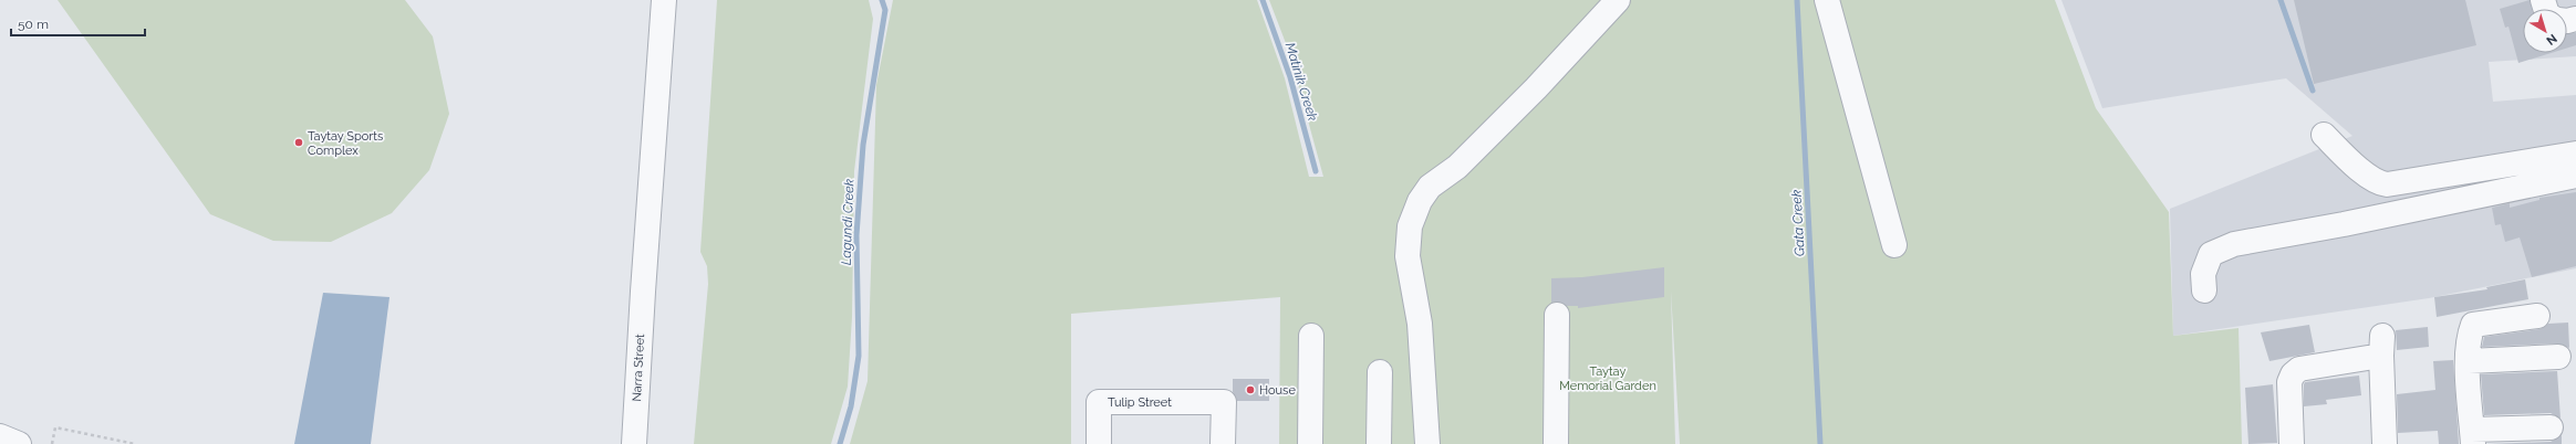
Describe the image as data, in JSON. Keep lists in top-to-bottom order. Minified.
{"streets":{"street":["Narra Street","Tulip Street"]},"water":["Matinik Creek","Lagundi Creek","Gata Creek"],"parks":["Taytay Memorial Garden"],"places":["Taytay Sports Complex","House"],"scale_bar":"50 m","north":"bottom right"}
